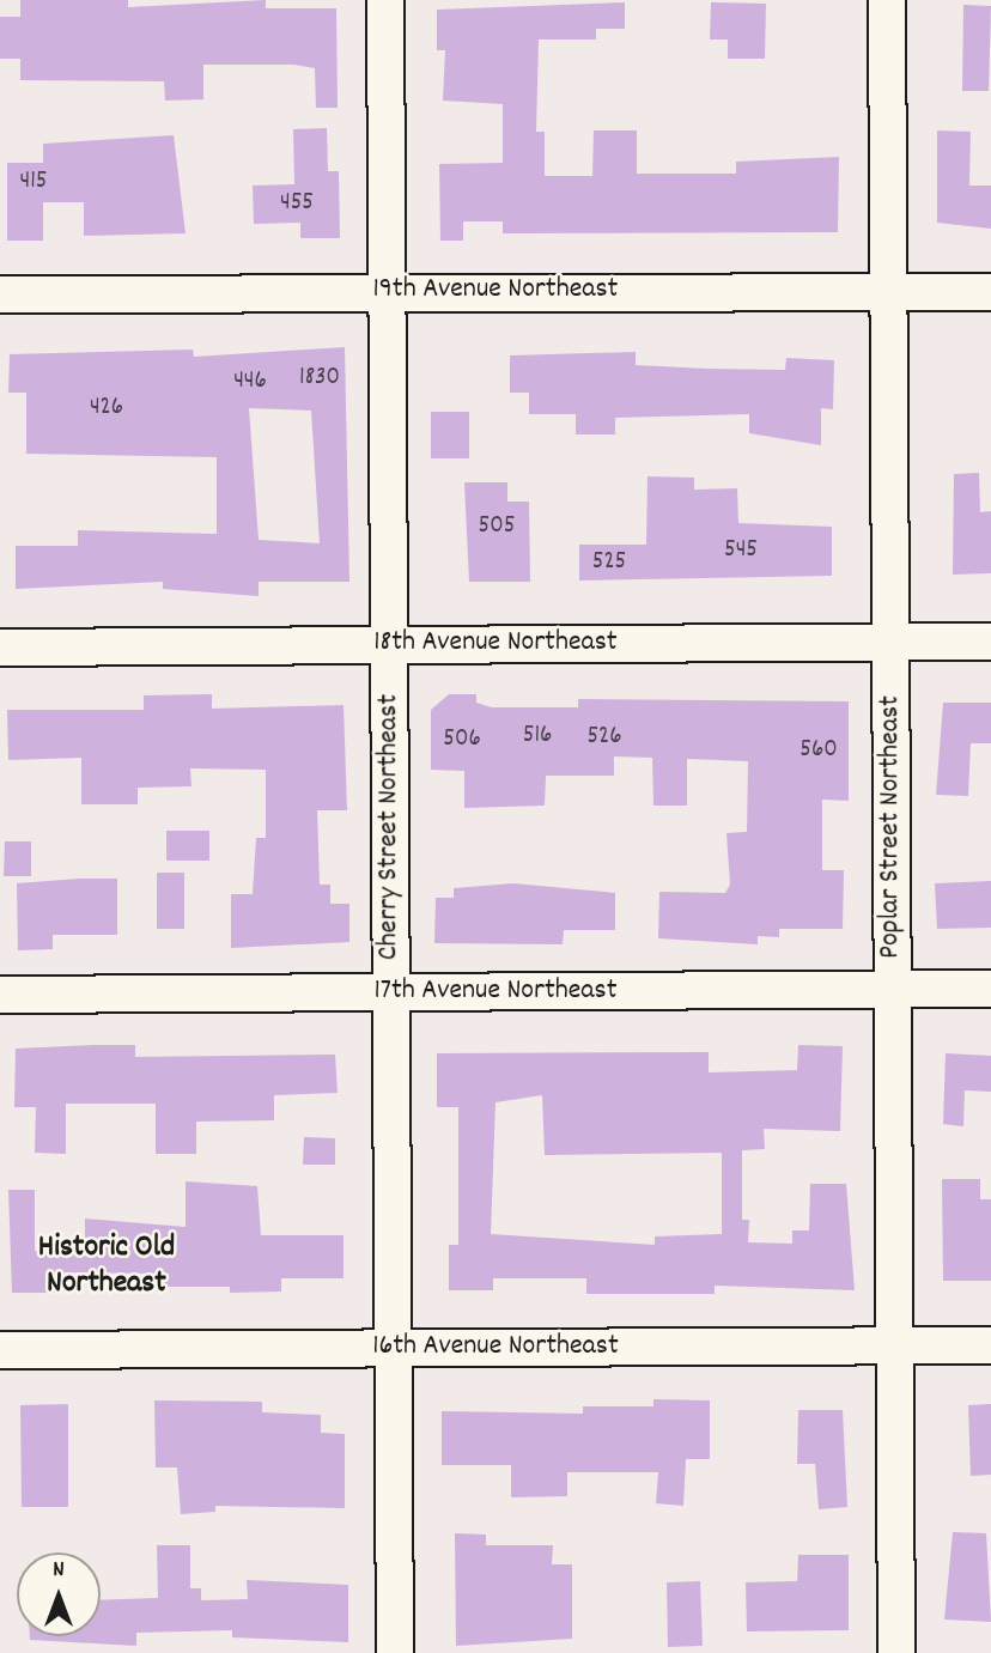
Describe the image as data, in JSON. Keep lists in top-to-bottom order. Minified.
{"streets":{"street":["19th Avenue Northeast","18th Avenue Northeast","Cherry Street Northeast","Poplar Street Northeast","17th Avenue Northeast","16th Avenue Northeast"]},"crossings":[["19th Avenue Northeast","Cherry Street Northeast"],["19th Avenue Northeast","Poplar Street Northeast"],["18th Avenue Northeast","Cherry Street Northeast"],["18th Avenue Northeast","Poplar Street Northeast"],["Cherry Street Northeast","17th Avenue Northeast"],["Cherry Street Northeast","16th Avenue Northeast"],["Poplar Street Northeast","17th Avenue Northeast"],["Poplar Street Northeast","16th Avenue Northeast"]],"districts":["Historic Old Northeast"],"house_numbers":["415","455","1830","446","426","505","545","525","516","526","506","560"],"north":"top"}
